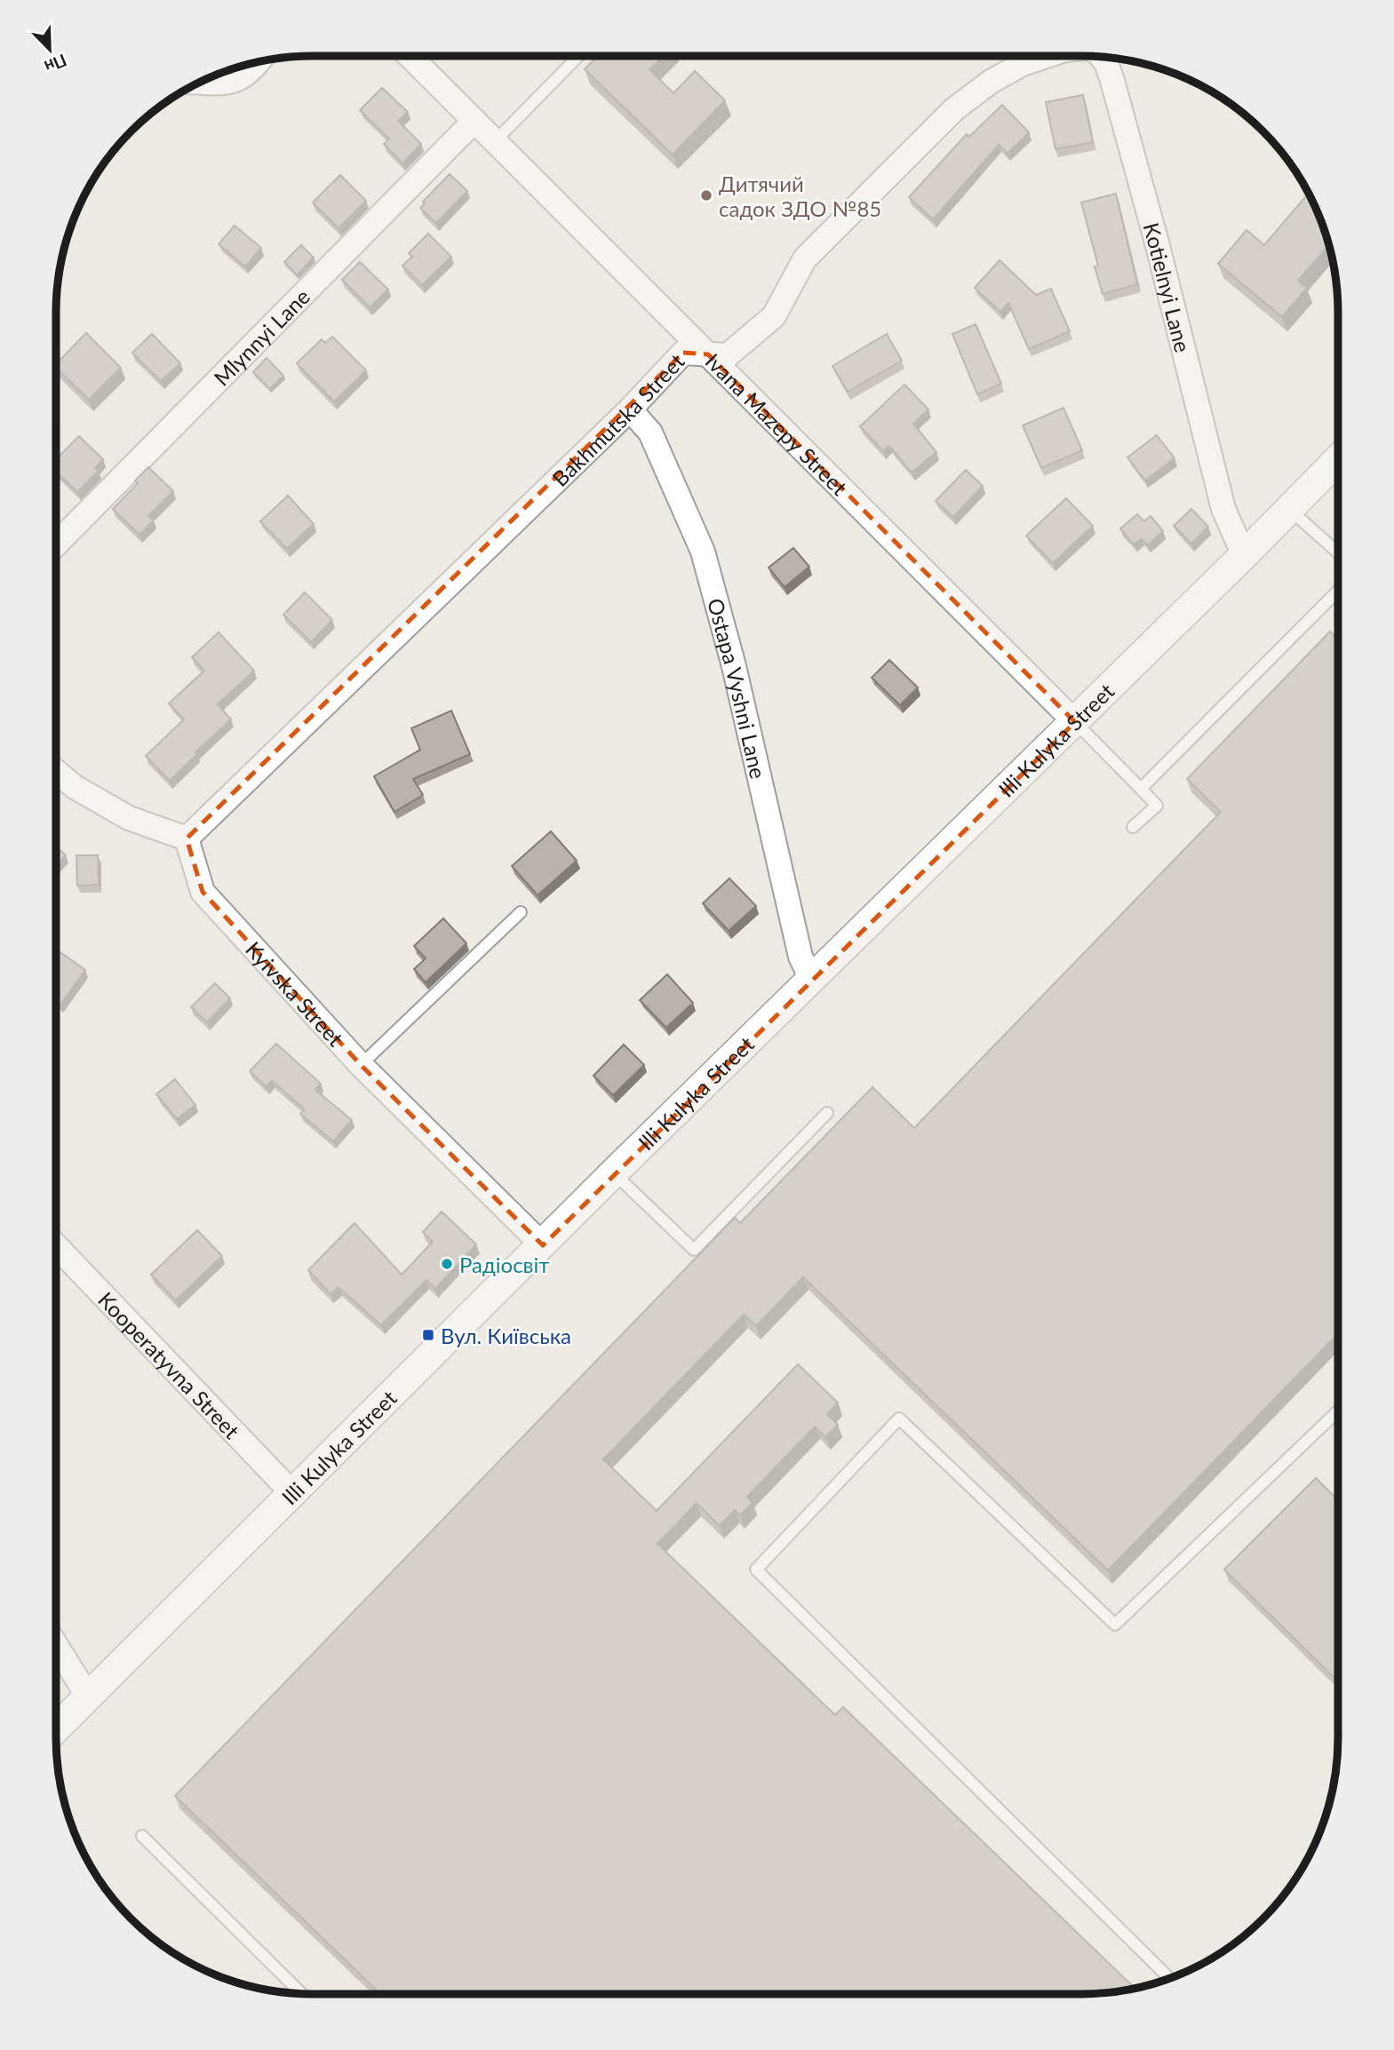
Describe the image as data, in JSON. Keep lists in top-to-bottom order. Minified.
{"streets":{"street":["Kotielnyi Lane","Mlynnyi Lane","Bakhmutska Street","Ivana Mazepy Street","Ostapa Vyshni Lane","Illi Kulyka Street","Kyivska Street","Kooperatyvna Street"]},"crossings":[["Kotielnyi Lane","Illi Kulyka Street"],["Mlynnyi Lane","Ivana Mazepy Street"],["Bakhmutska Street","Ivana Mazepy Street"],["Bakhmutska Street","Ostapa Vyshni Lane"],["Bakhmutska Street","Kyivska Street"],["Ivana Mazepy Street","Illi Kulyka Street"],["Ostapa Vyshni Lane","Illi Kulyka Street"],["Illi Kulyka Street","Kyivska Street"],["Illi Kulyka Street","Kooperatyvna Street"]],"places":{"other":["Дитячий садок ЗДО №85","Радіосвіт"],"transit":["Вул. Київська"]},"north":"bottom right"}
